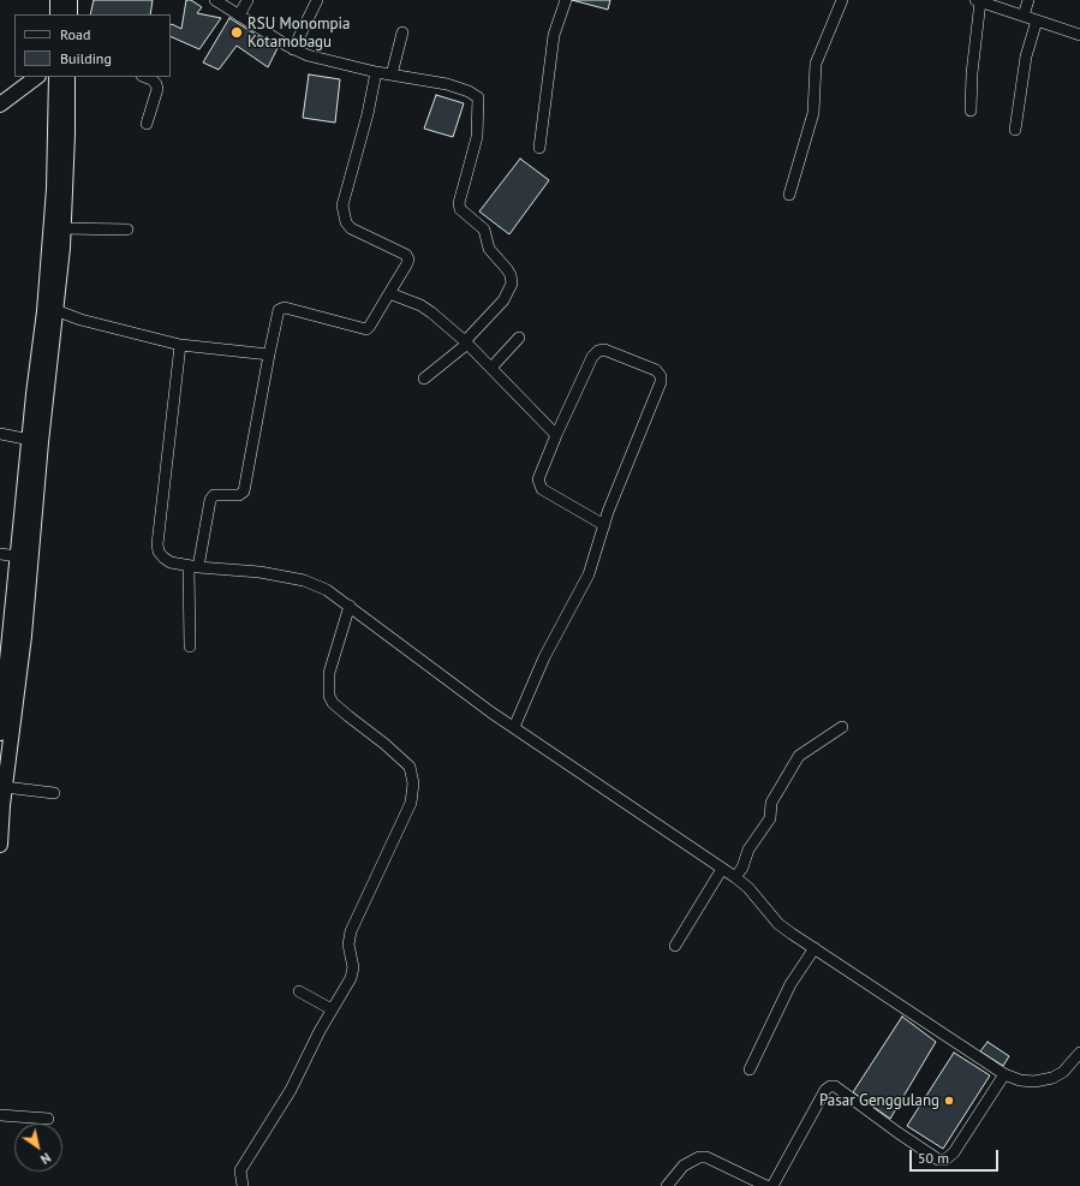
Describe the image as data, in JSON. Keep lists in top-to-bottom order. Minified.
{"places":["RSU Monompia Kotamobagu","Pasar Genggulang"],"legend":["Road","Building"],"scale_bar":"50 m","north":"bottom right"}
